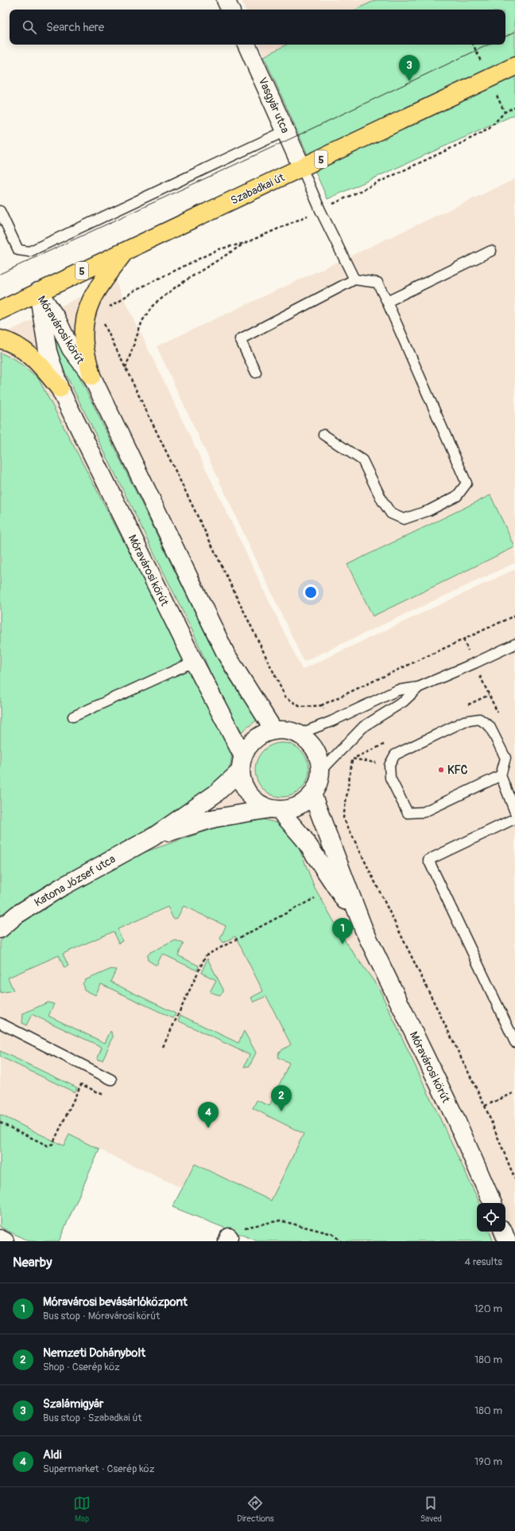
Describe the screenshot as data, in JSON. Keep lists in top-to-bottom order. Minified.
{"streets":{"main road":["Vasgyár utca","5","Szabadkai út","Móravárosi körút","Katona József utca"]},"crossings":[["Vasgyár utca","Szabadkai út"],["Szabadkai út","Móravárosi körút"],["Móravárosi körút","Katona József utca"]],"places":["KFC"],"page":{"search":"Search here","pins":["3","1","2","4"],"heading":["Nearby","4 results"],"list":[{"mark":"1","name":"Móravárosi bevásárlóközpont","note":"Bus stop · Móravárosi körút","value":"120 m"},{"mark":"2","name":"Nemzeti Dohánybolt","note":"Shop · Cserép köz","value":"180 m"},{"mark":"3","name":"Szalámigyár","note":"Bus stop · Szabadkai út","value":"180 m"},{"mark":"4","name":"Aldi","note":"Supermarket · Cserép köz","value":"190 m"}],"nav":["Map","Directions","Saved"]}}
